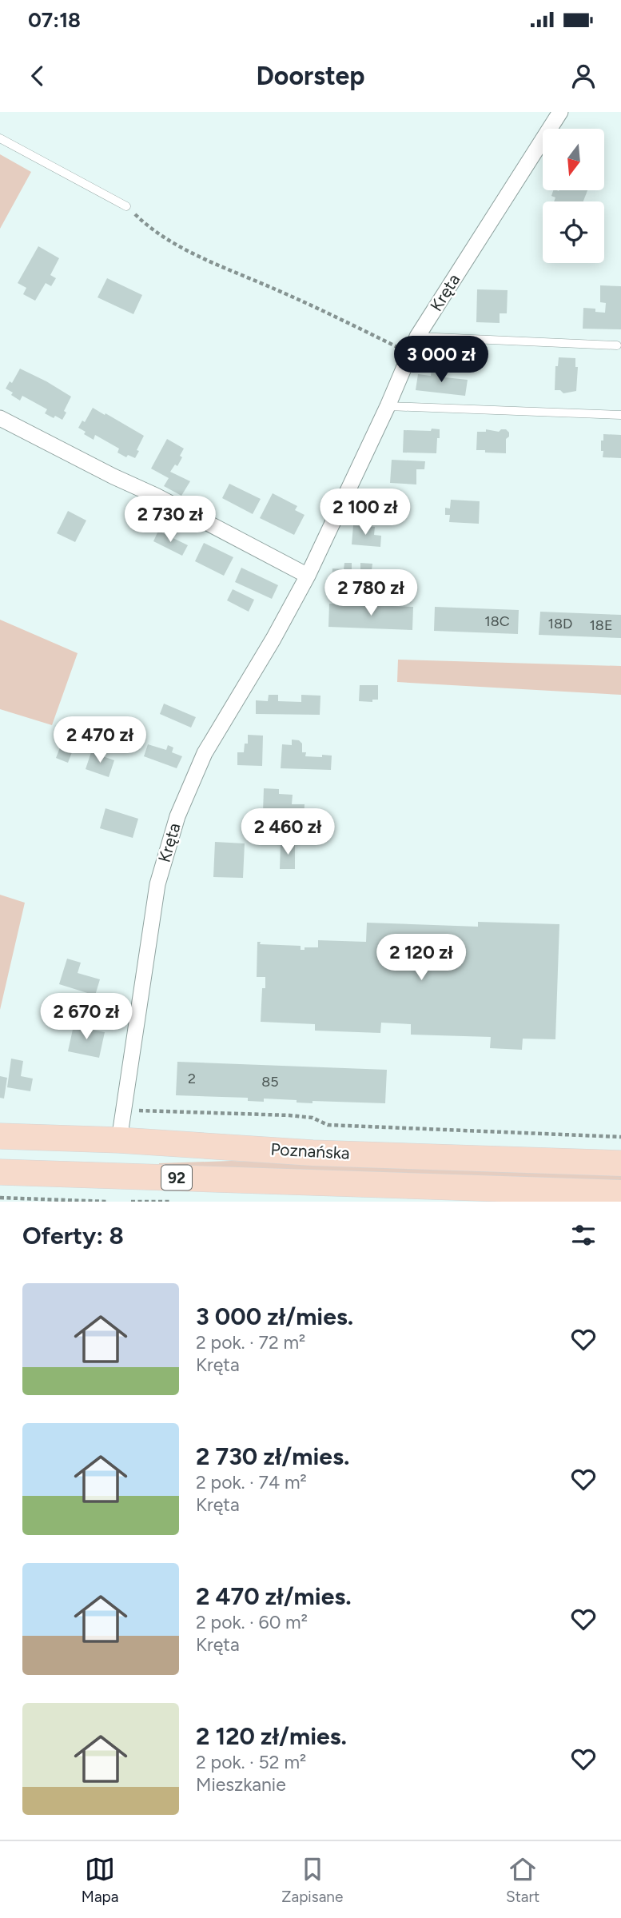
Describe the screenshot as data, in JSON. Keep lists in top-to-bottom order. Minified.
{"streets":{"main road":["Poznańska","92"],"street":["Kręta"]},"crossings":[["Kręta","Poznańska"]],"house_numbers":["18C","18D","18E","2","85"],"north":"bottom","page":{"status":"07:18","header":"Doorstep","price":["3 000 zł","2 100 zł","2 730 zł","2 780 zł","2 470 zł","2 460 zł","2 120 zł","2 670 zł"],"heading":"Oferty: 8","list":[{"name":"3 000 zł/mies.","note":"2 pok. · 72 m² · Kręta"},{"name":"2 730 zł/mies.","note":"2 pok. · 74 m² · Kręta"},{"name":"2 470 zł/mies.","note":"2 pok. · 60 m² · Kręta"},{"name":"2 120 zł/mies.","note":"2 pok. · 52 m² · Mieszkanie"}],"tabs":["Mapa","Zapisane","Start"]}}
